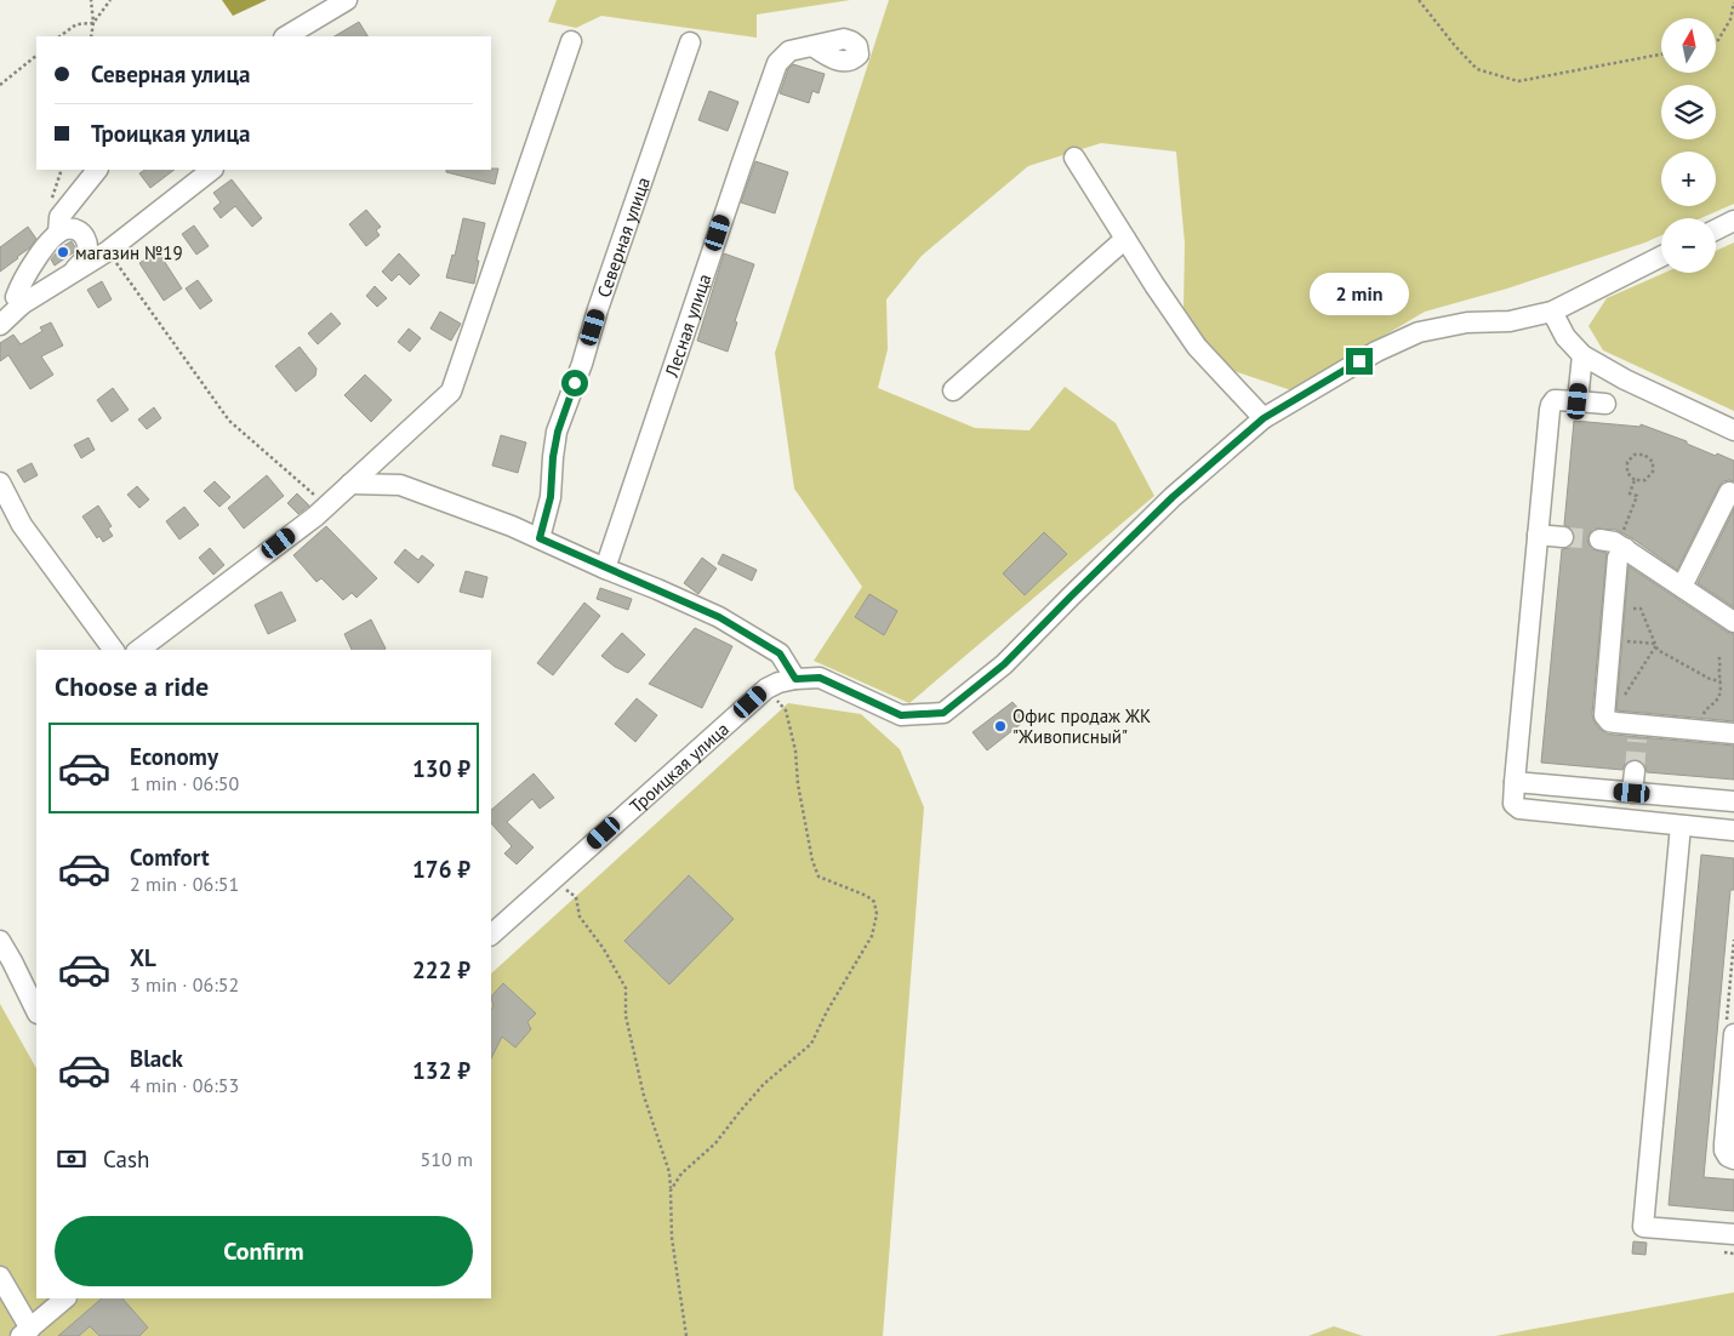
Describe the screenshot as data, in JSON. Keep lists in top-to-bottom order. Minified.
{"streets":{"street":["Северная улица","Лесная улица","Троицкая улица"]},"places":["магазин №19","Офис продаж ЖК \"Живописный\""],"north":"top","page":{"map_buttons":["+","−"],"banner":["Северная улица","Троицкая улица"],"bubble":"2 min","heading":"Choose a ride","list":[{"name":"Economy","note":"1 min · 06:50","value":"130 ₽"},{"name":"Comfort","note":"2 min · 06:51","value":"176 ₽"},{"name":"XL","note":"3 min · 06:52","value":"222 ₽"},{"name":"Black","note":"4 min · 06:53","value":"132 ₽"}],"pay":["Cash","510 m"],"buttons":"Confirm"}}
